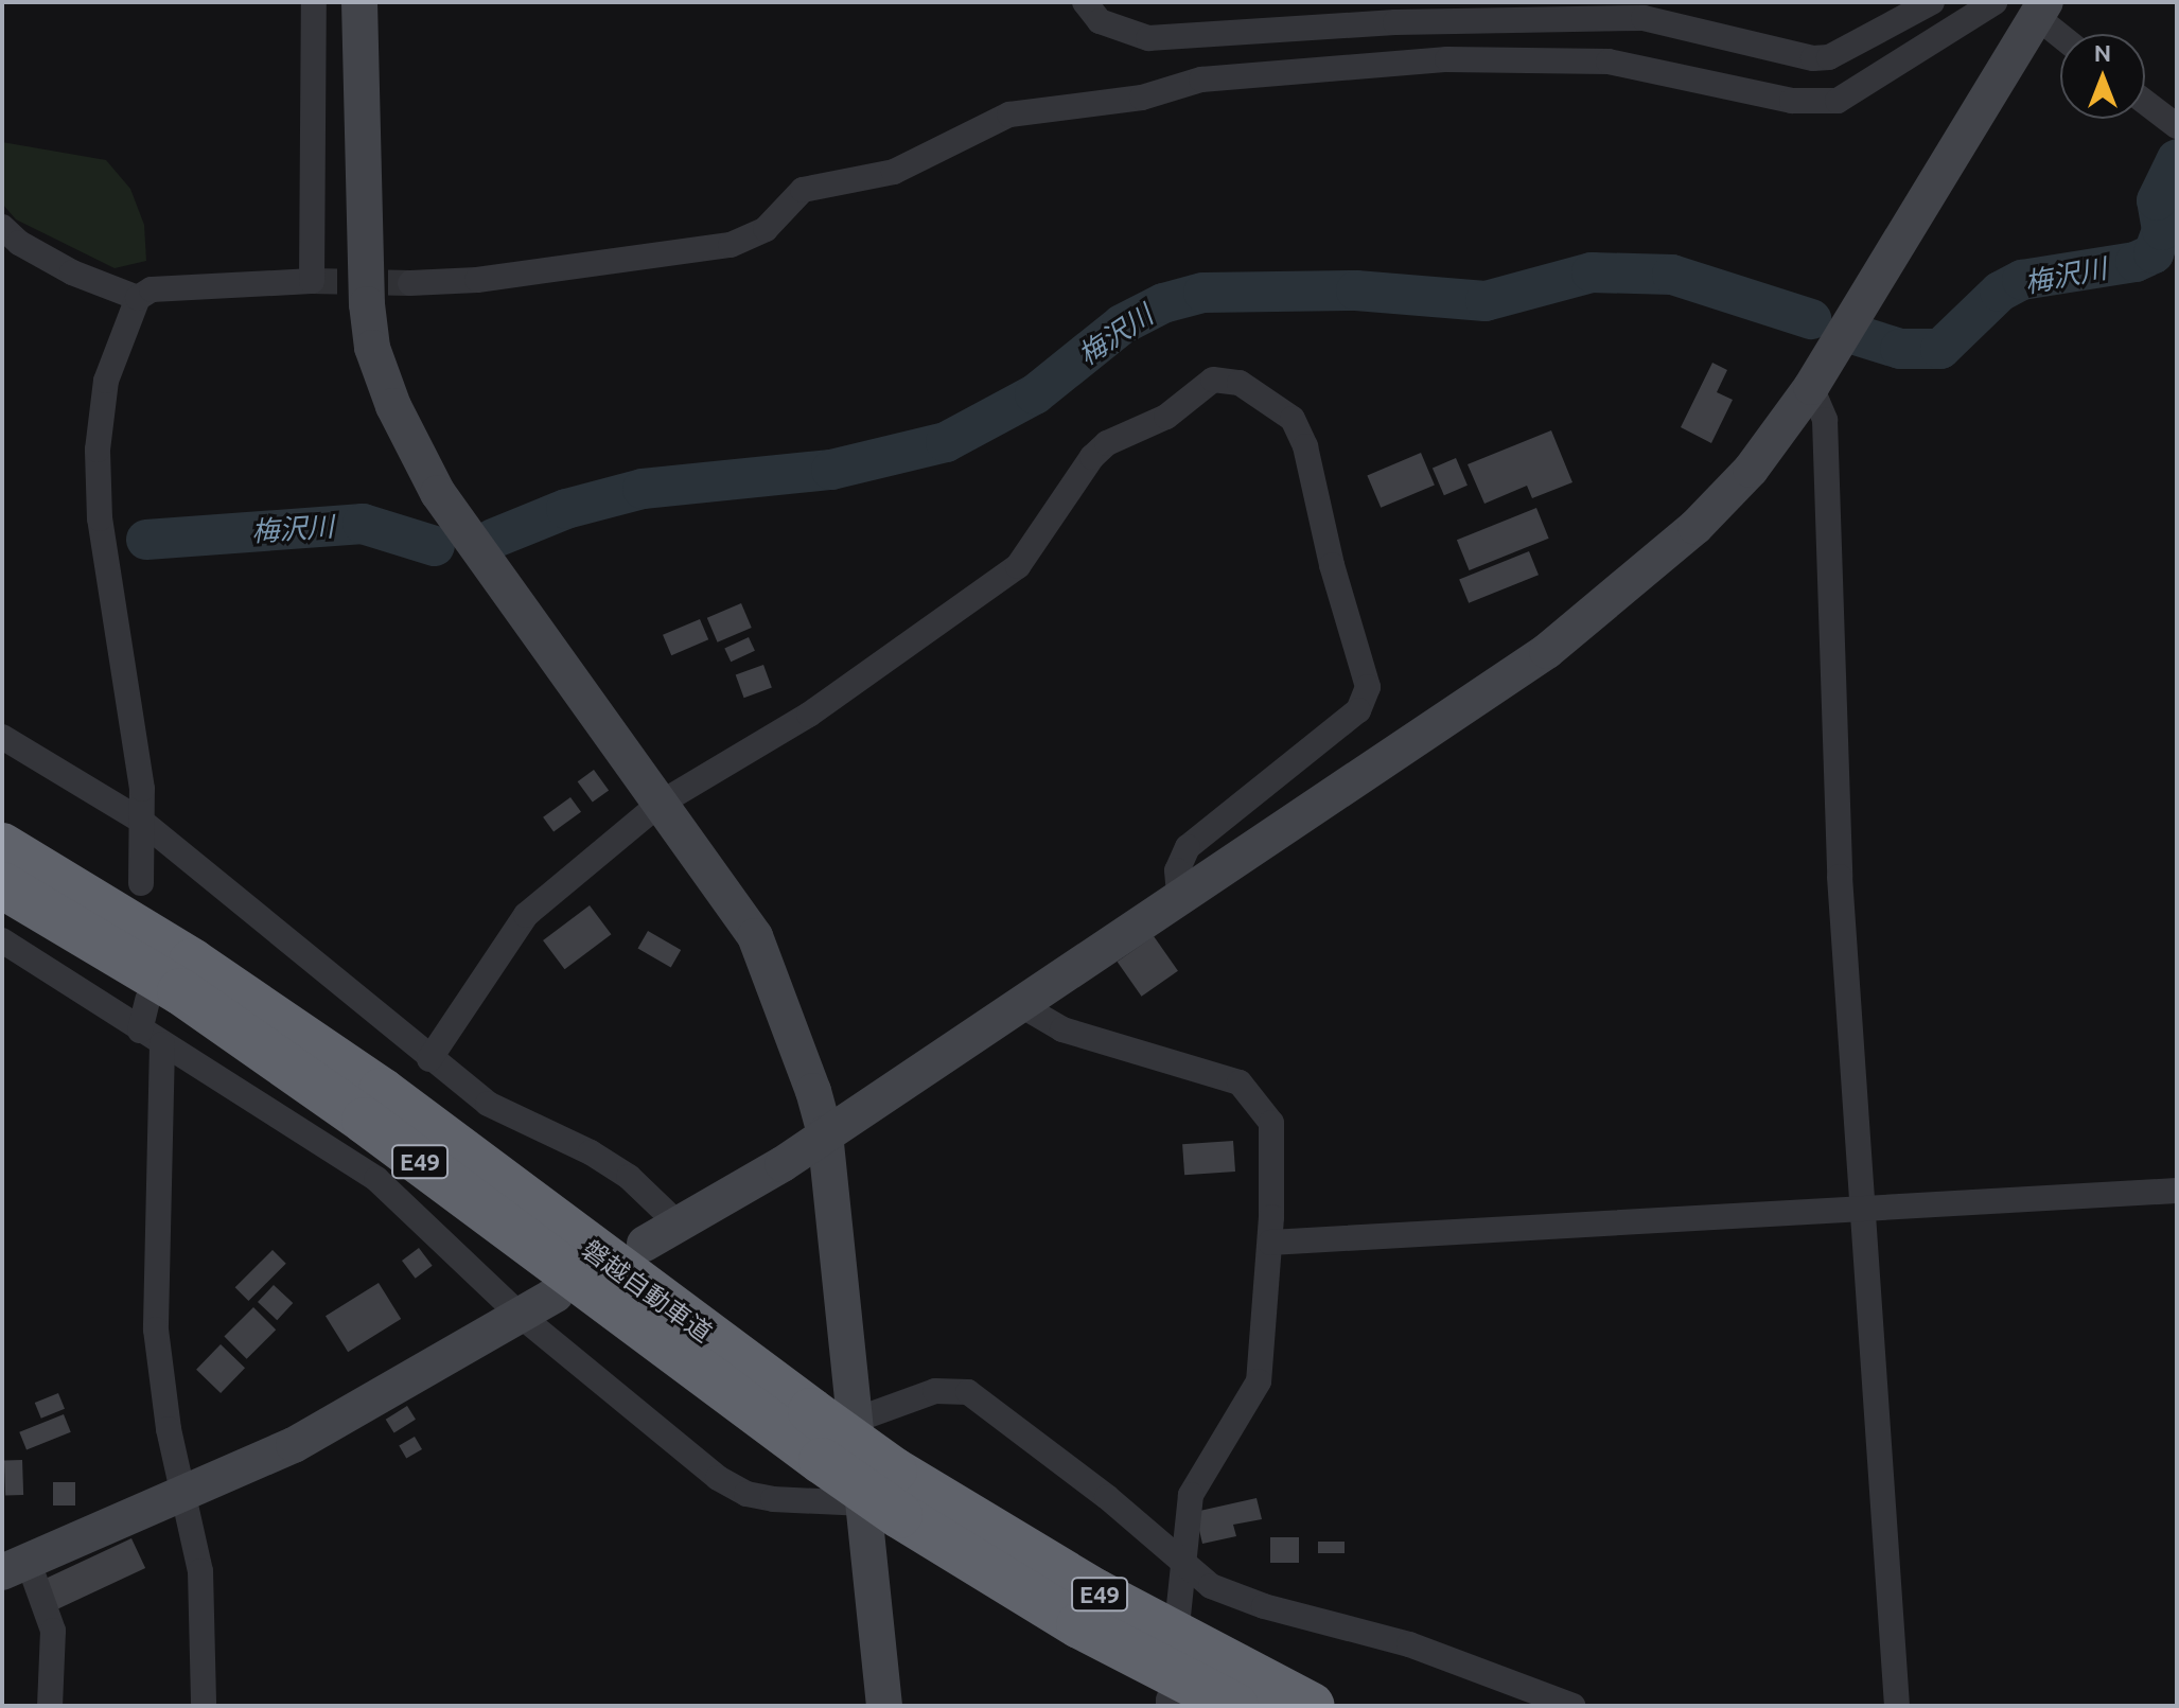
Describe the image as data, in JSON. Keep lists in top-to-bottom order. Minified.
{"streets":{"highway":["E49","磐越自動車道"]},"water":["梅沢川"],"north":"top"}
